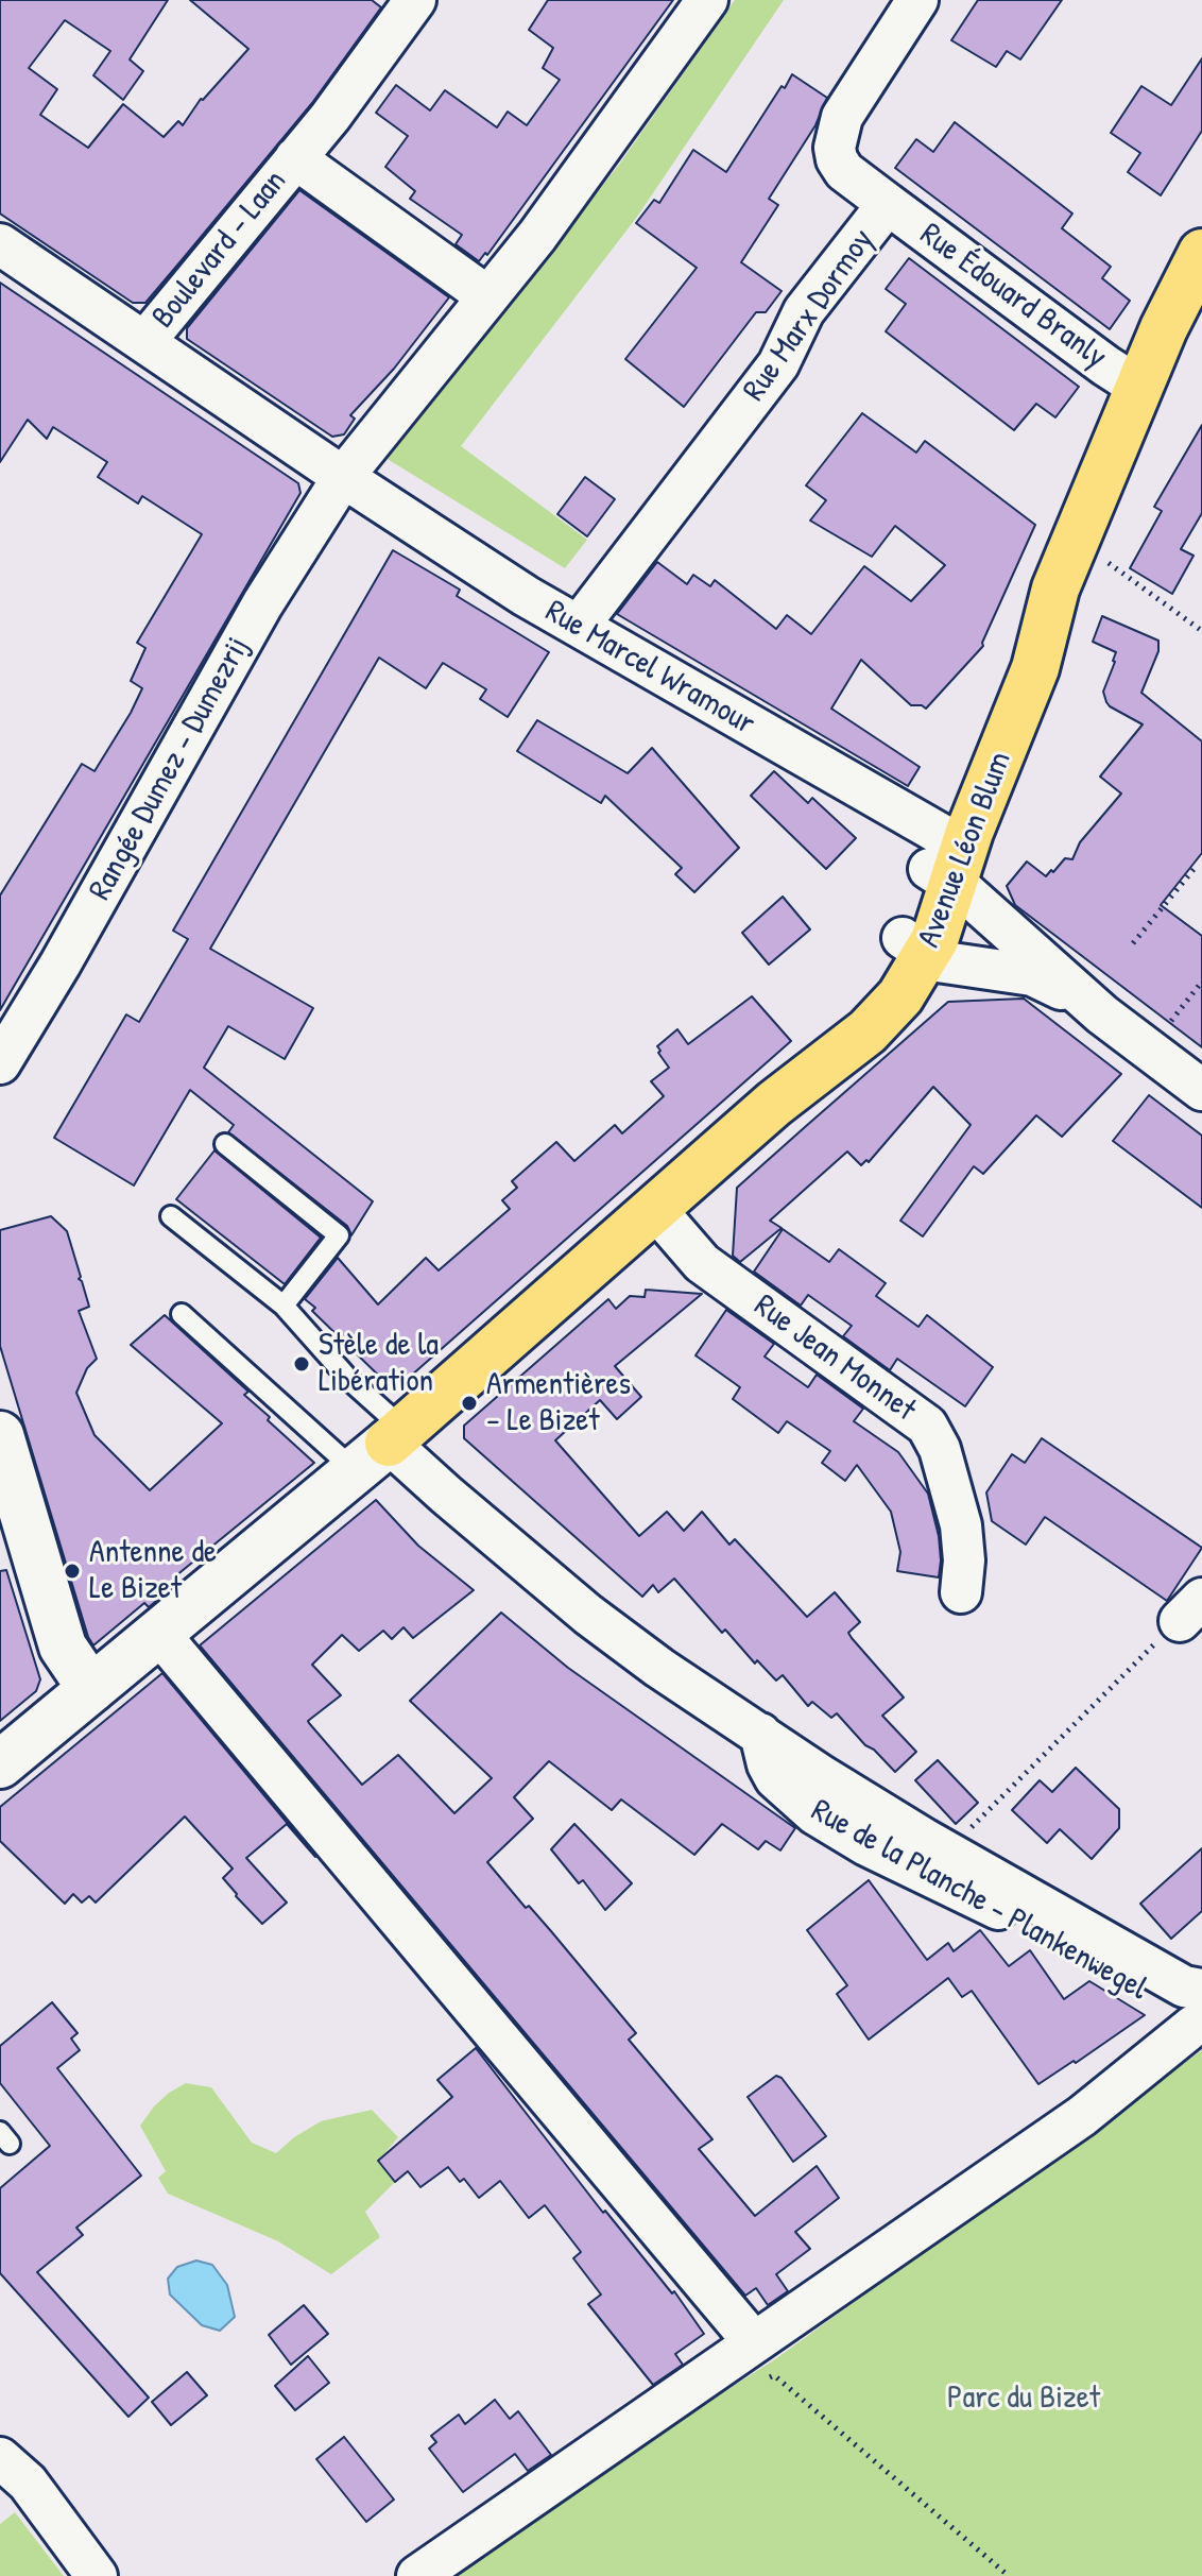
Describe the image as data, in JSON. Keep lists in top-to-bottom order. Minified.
{"streets":{"main road":["Avenue Léon Blum"],"street":["Boulevard - Laan","Rue Édouard Branly","Rue Marx Dormoy","Rue Marcel Wramour","Rangée Dumez - Dumezrij","Rue Jean Monnet","Rue de la Planche - Plankenwegel"]},"crossings":[["Boulevard - Laan","Rue Marcel Wramour"],["Boulevard - Laan","Rangée Dumez - Dumezrij"],["Rue Édouard Branly","Rue Marx Dormoy"],["Rue Édouard Branly","Avenue Léon Blum"],["Rue Marx Dormoy","Rue Marcel Wramour"],["Rue Marcel Wramour","Rangée Dumez - Dumezrij"],["Rue Marcel Wramour","Avenue Léon Blum"],["Avenue Léon Blum","Rue Jean Monnet"]],"parks":["Parc du Bizet"],"places":["Stèle de la Libération","Armentières – Le Bizet","Antenne de Le Bizet"]}
